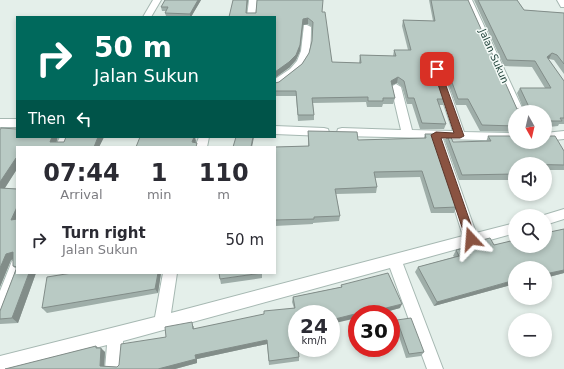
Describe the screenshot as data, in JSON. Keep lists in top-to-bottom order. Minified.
{"streets":{"street":["Jalan Sukun"]},"north":"bottom","page":{"turn":["50 m","Jalan Sukun"],"then":"Then","map_buttons":["+","−"],"eta":["07:44","Arrival","1","min","110","m"],"list":[{"name":"Turn right","note":"Jalan Sukun","value":"50 m"}],"speed":"24 km/h","limit":"30"}}
